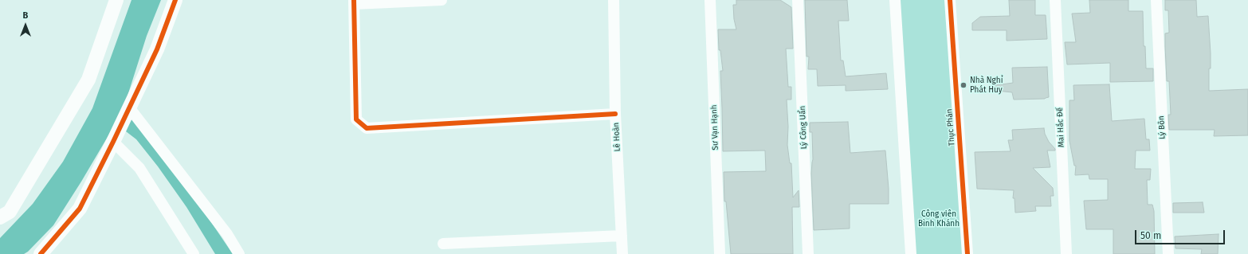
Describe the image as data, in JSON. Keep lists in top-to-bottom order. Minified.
{"streets":{"street":["Sư Vạn Hạnh","Lý Công Uẩn","Thục Phán","Mai Hắc Đế","Lý Bôn","Lê Hoàn"]},"parks":["Công viên Bình Khánh"],"places":["Nhà Nghỉ Phát Huy"],"scale_bar":"50 m","north":"top"}
